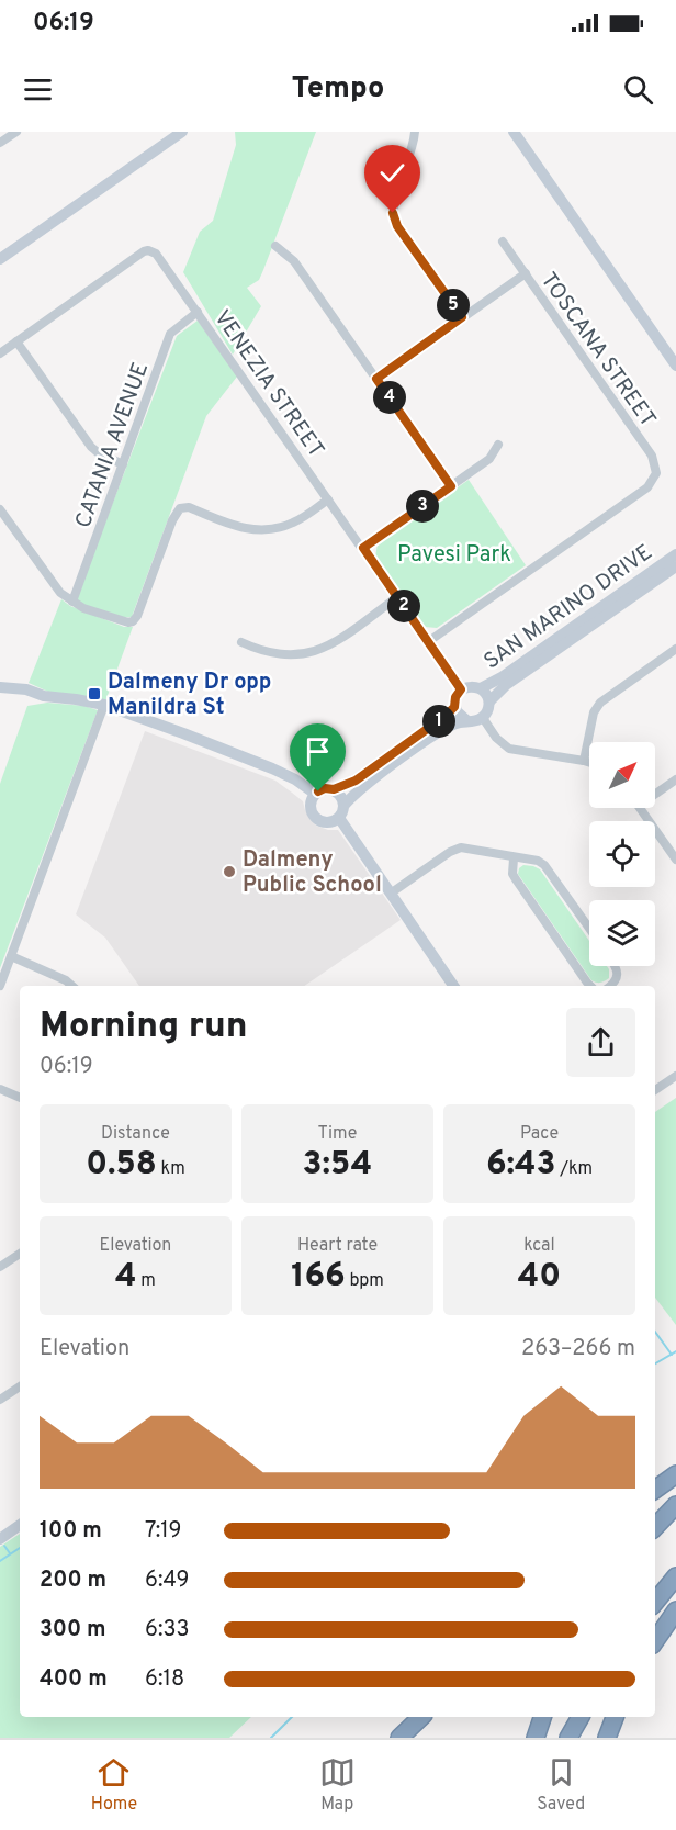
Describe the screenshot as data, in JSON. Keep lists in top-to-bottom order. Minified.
{"streets":{"street":["TOSCANA STREET","VENEZIA STREET","CATANIA AVENUE","SAN MARINO DRIVE"]},"crossings":[["TOSCANA STREET","VENEZIA STREET"],["VENEZIA STREET","CATANIA AVENUE"],["VENEZIA STREET","SAN MARINO DRIVE"]],"parks":["Pavesi Park"],"places":{"transit":["Dalmeny Dr opp Manildra St"],"other":["Dalmeny Public School"]},"north":"top right","page":{"status":"06:19","header":"Tempo","pins":["5","4","3","2","1"],"heading":["Morning run","06:19"],"stats":[["Distance","0.58 km"],["Time","3:54"],["Pace","6:43 /km"],["Elevation","4 m"],["Heart rate","166 bpm"],["kcal","40"]],"chart":["Elevation","263–266 m"],"list":[{"name":"100 m","note":"7:19"},{"name":"200 m","note":"6:49"},{"name":"300 m","note":"6:33"},{"name":"400 m","note":"6:18"}],"tabs":["Home","Map","Saved"]}}
